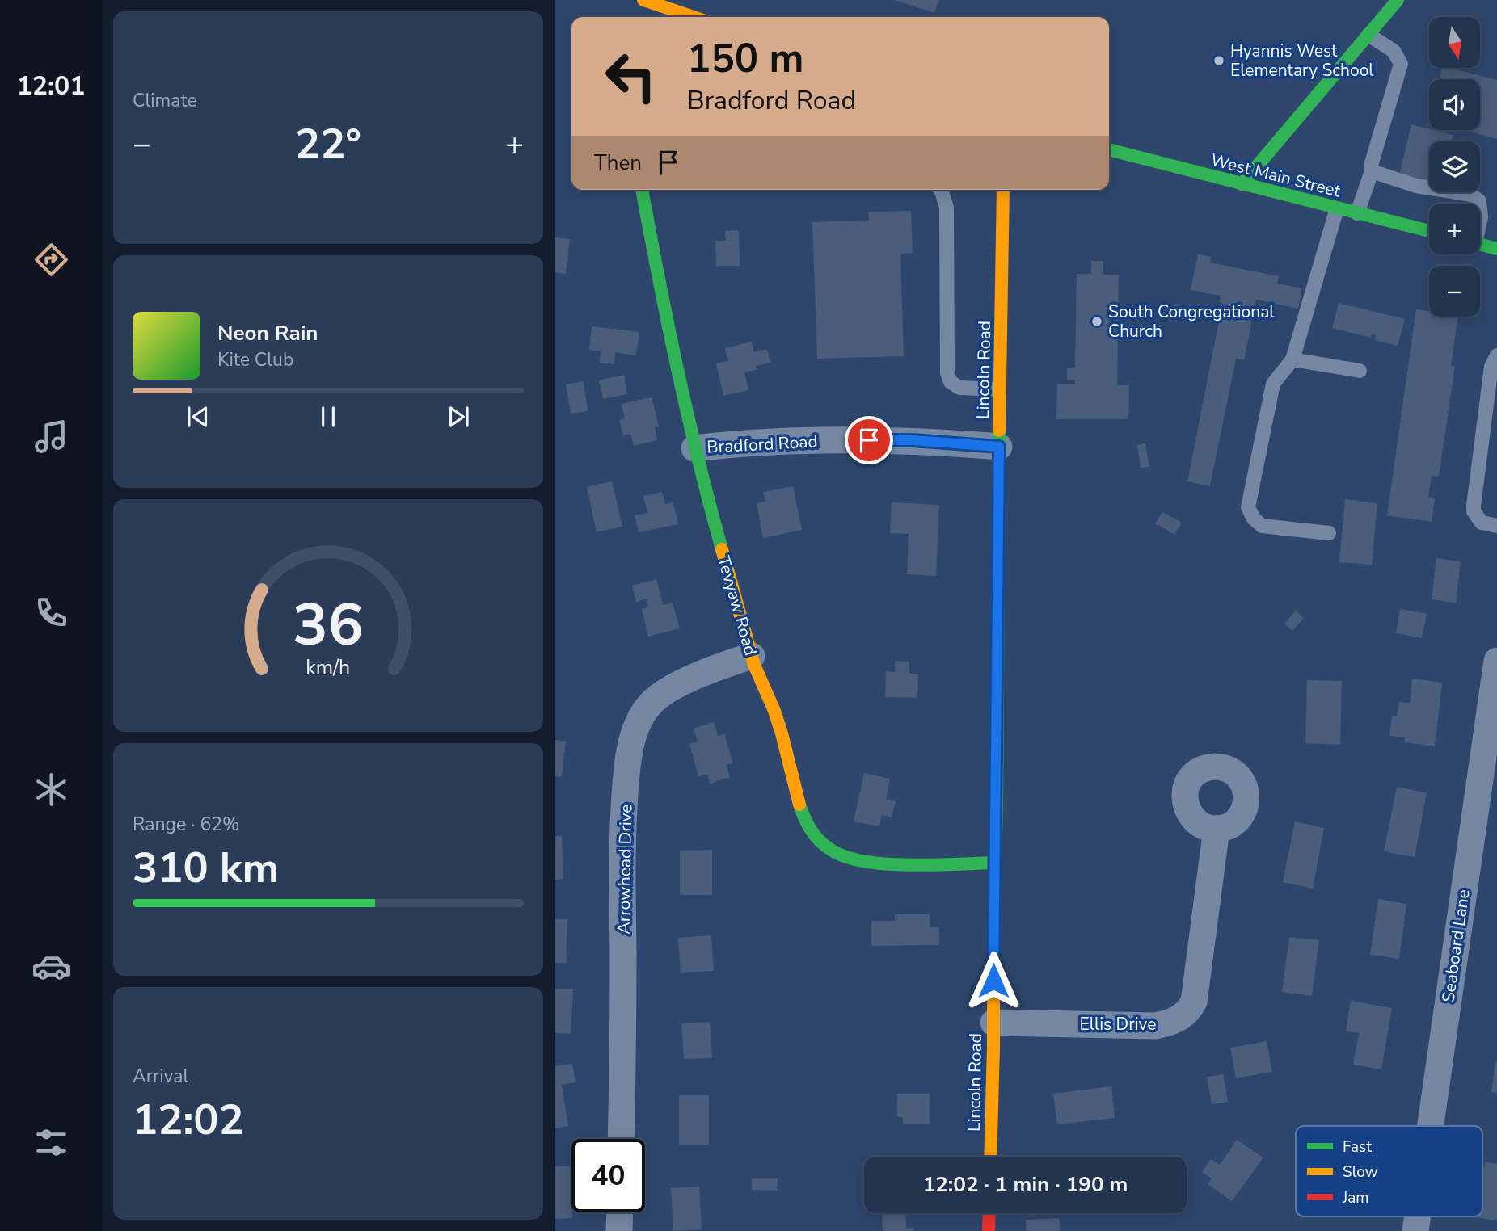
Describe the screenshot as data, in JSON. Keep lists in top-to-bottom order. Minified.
{"streets":{"street":["West Main Street","Lincoln Road","Bradford Road","Tevyaw Road","Arrowhead Drive","Seaboard Lane","Ellis Drive"]},"crossings":[["Lincoln Road","Bradford Road"],["Lincoln Road","Tevyaw Road"],["Lincoln Road","Ellis Drive"],["Bradford Road","Tevyaw Road"],["Tevyaw Road","Arrowhead Drive"]],"places":["Hyannis West Elementary School","South Congregational Church"],"legend":["Fast","Slow","Jam"],"north":"bottom","page":{"tabs":"12:01","tile":["Climate",["Range · 62%","310 km"],["Arrival","12:02"]],"map_buttons":["+","−"],"turn":["150 m","Bradford Road"],"heat":["−","22°","+"],"then":"Then","song":["Neon Rain","Kite Club"],"limit":"40","trip":"12:02 · 1 min · 190 m","gauge":["36","km/h"]}}
